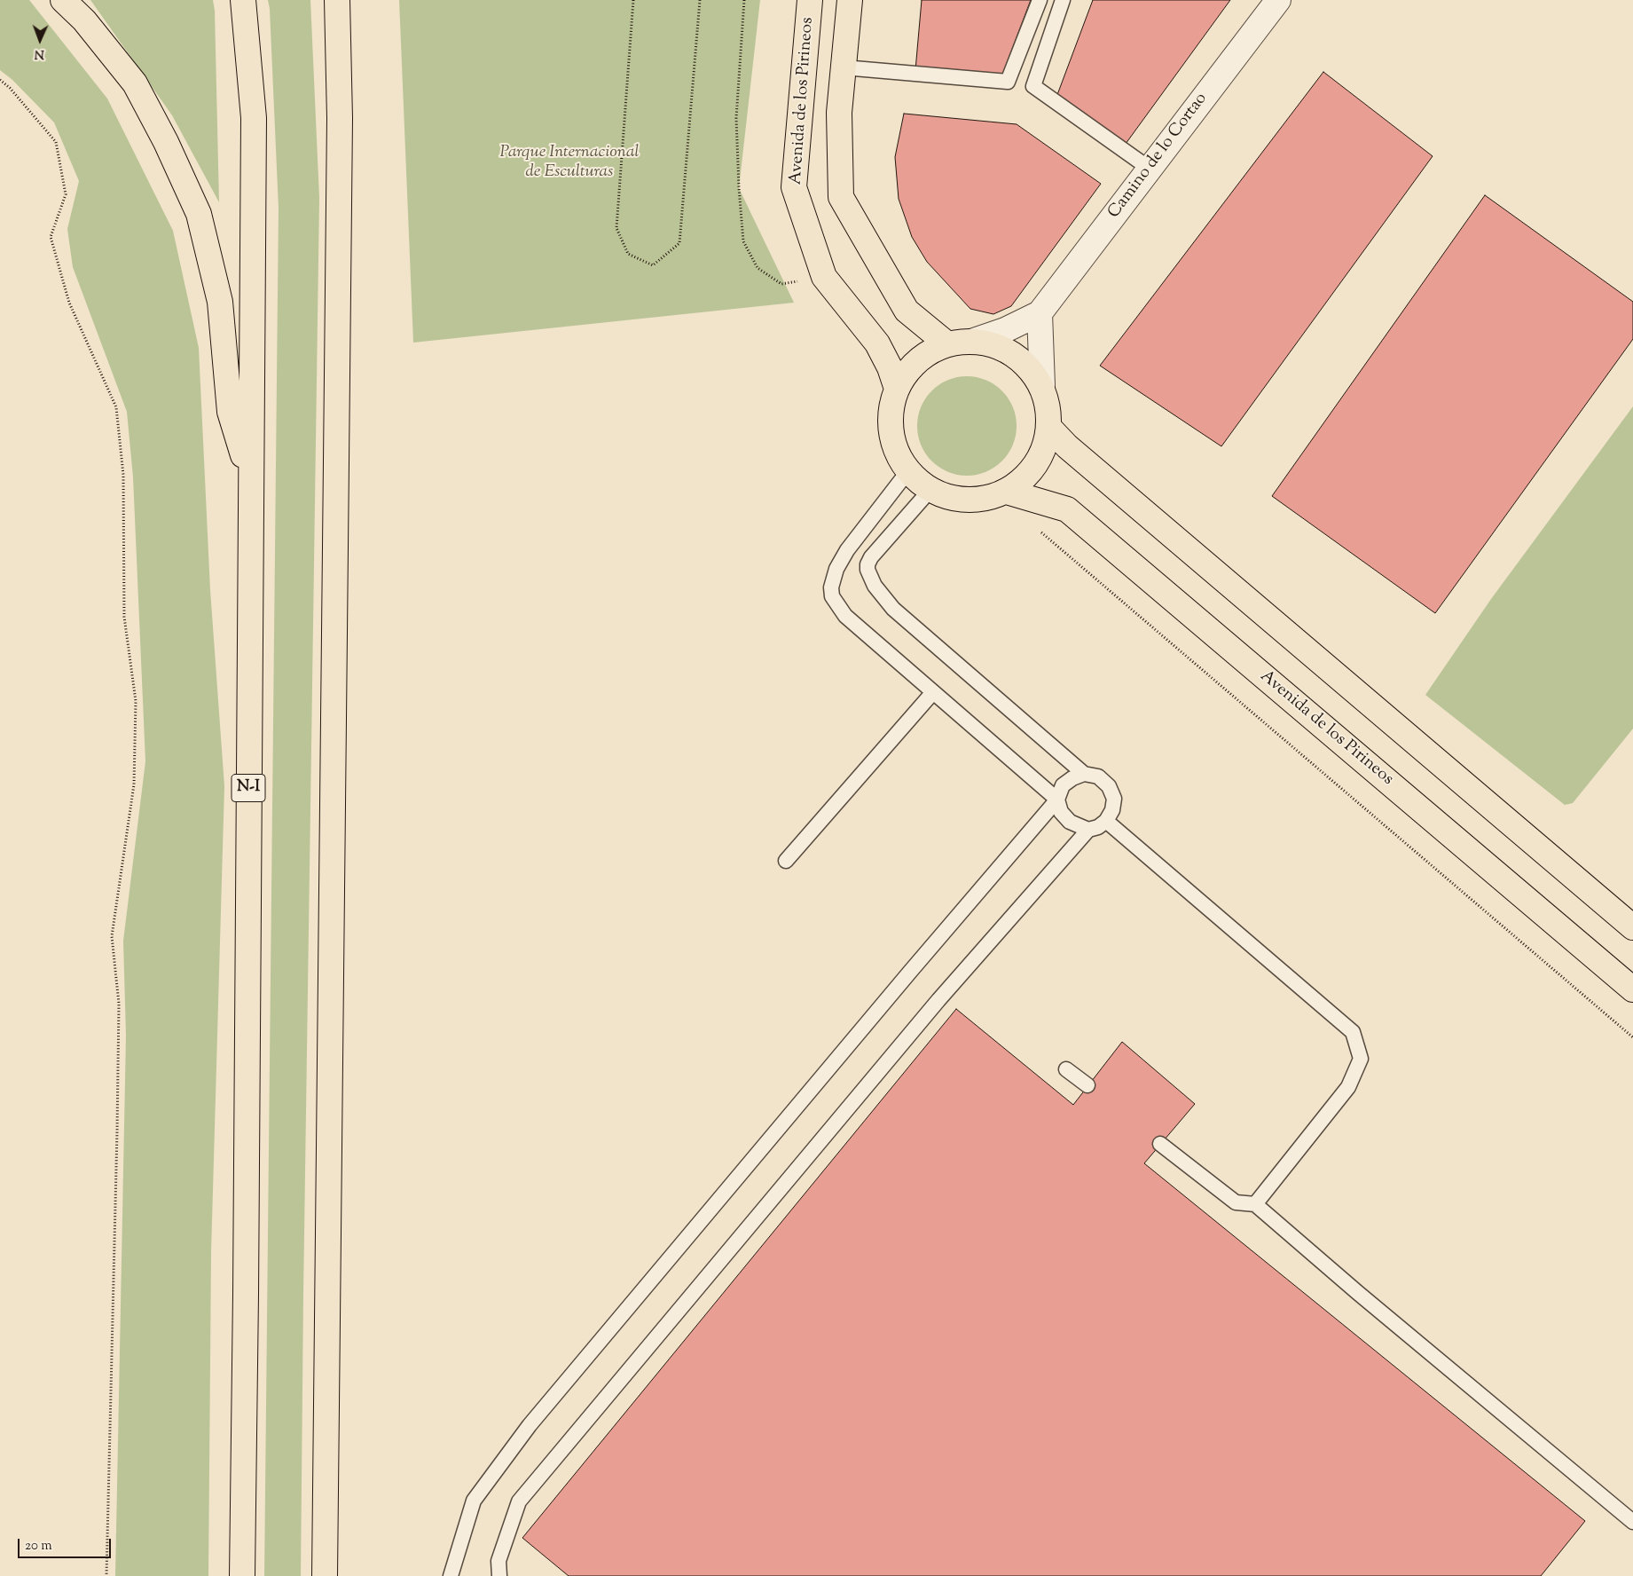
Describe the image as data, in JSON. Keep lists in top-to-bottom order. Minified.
{"streets":{"main road":["Avenida de los Pirineos","N-I"],"street":["Camino de lo Cortao"]},"parks":["Parque Internacional de Esculturas"],"scale_bar":"20 m","north":"bottom"}
